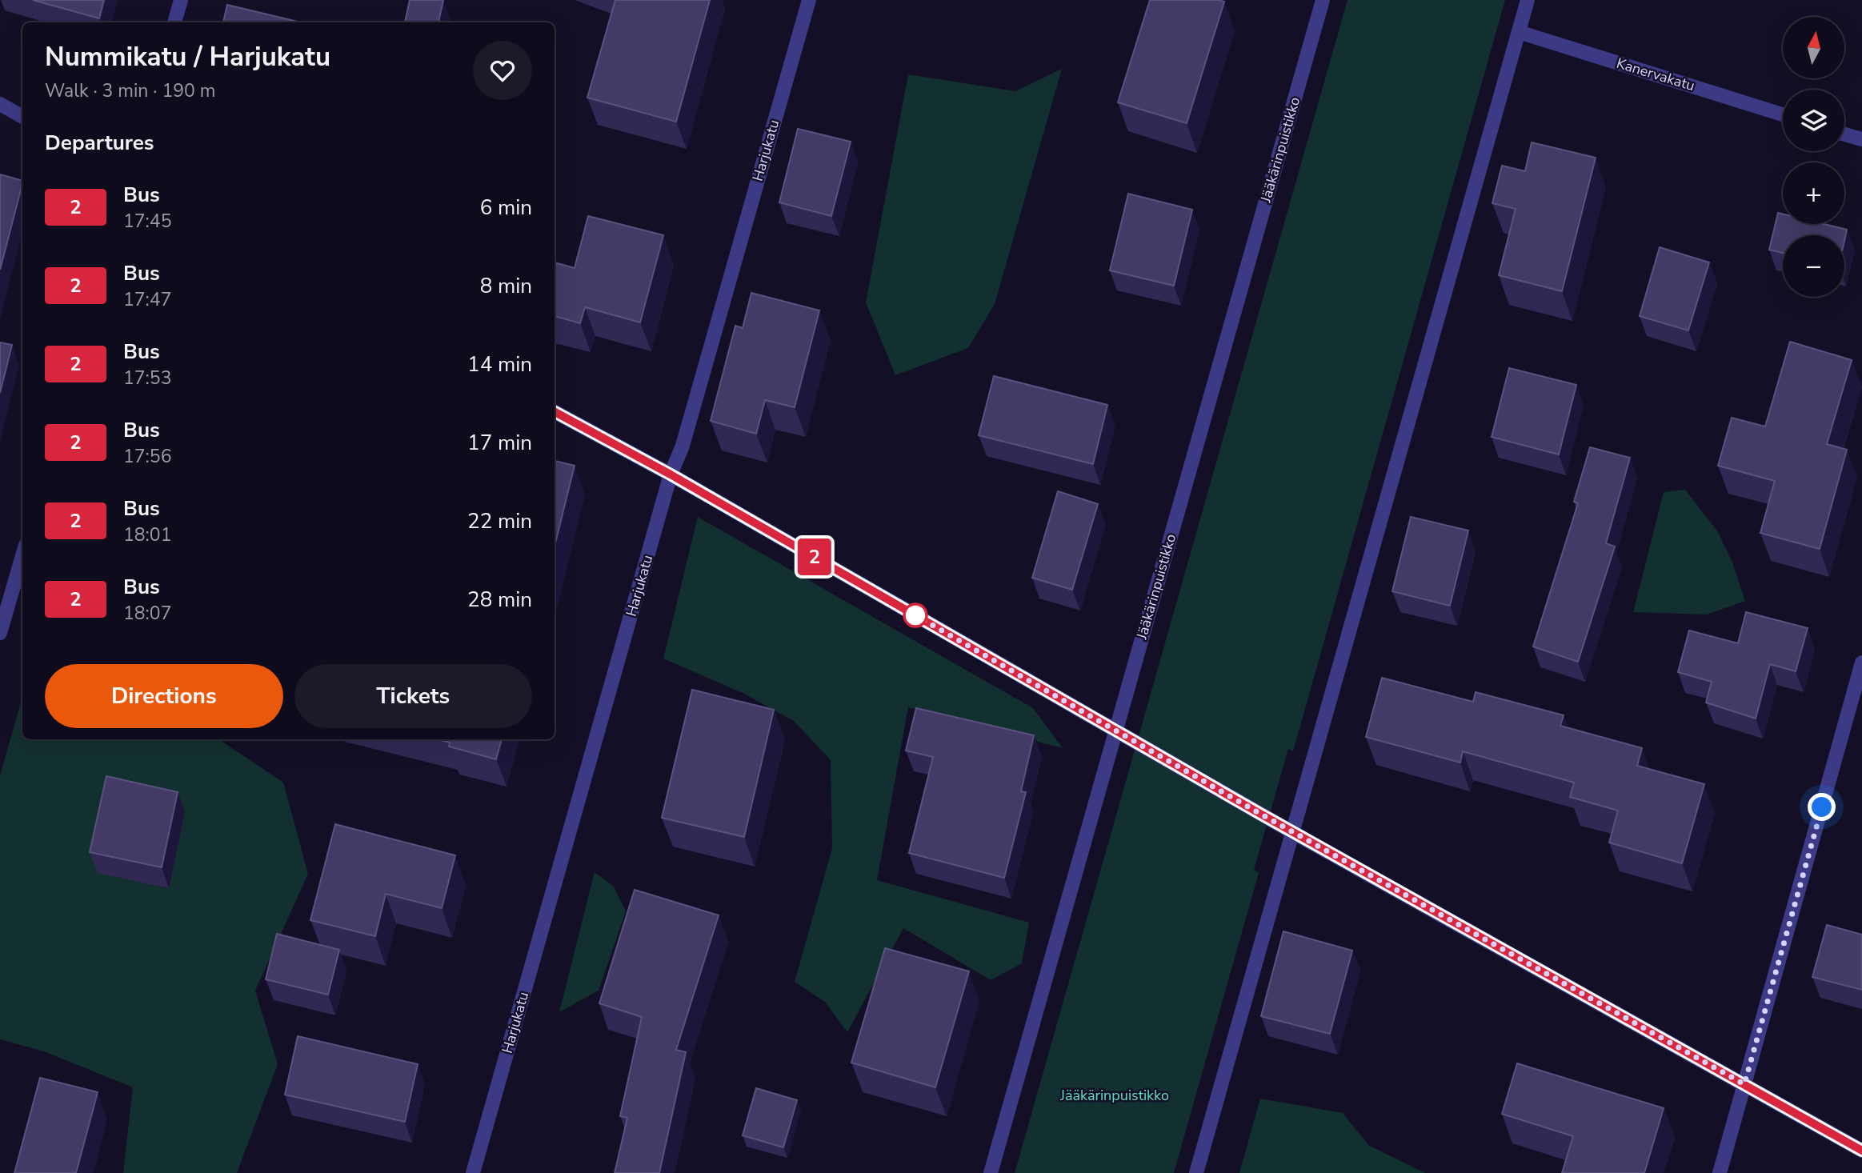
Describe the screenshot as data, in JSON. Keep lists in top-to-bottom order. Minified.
{"streets":{"street":["Kanervakatu","Jääkärinpuistikko","Harjukatu"]},"parks":["Jääkärinpuistikko"],"lines":["bus line 2"],"north":"top","page":{"on_map":"2","map_buttons":["+","−"],"heading":[["Nummikatu / Harjukatu","Walk · 3 min · 190 m"],"Departures"],"list":[{"mark":"2","name":"Bus","note":"17:45","value":"6 min"},{"mark":"2","name":"Bus","note":"17:47","value":"8 min"},{"mark":"2","name":"Bus","note":"17:53","value":"14 min"},{"mark":"2","name":"Bus","note":"17:56","value":"17 min"},{"mark":"2","name":"Bus","note":"18:01","value":"22 min"},{"mark":"2","name":"Bus","note":"18:07","value":"28 min"}],"buttons":["Directions","Tickets"]}}
